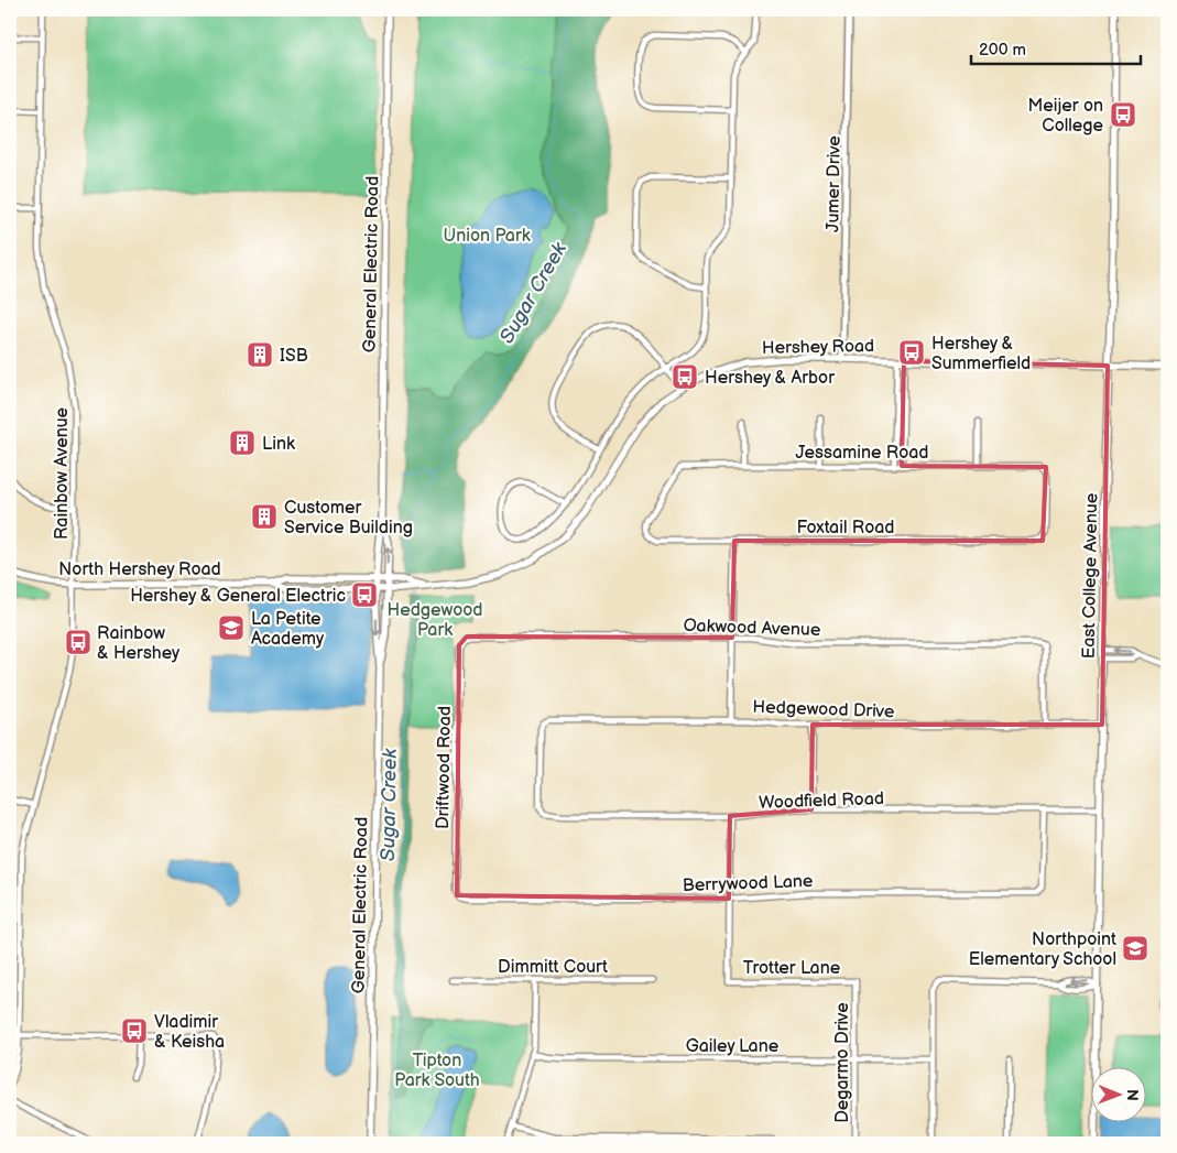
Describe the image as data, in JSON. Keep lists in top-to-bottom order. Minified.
{"streets":{"main road":["General Electric Road","Hershey Road","North Hershey Road","East College Avenue"],"street":["Jumer Drive","Jessamine Road","Rainbow Avenue","Foxtail Road","Oakwood Avenue","Hedgewood Drive","Driftwood Road","Woodfield Road","Berrywood Lane","Dimmitt Court","Trotter Lane","Gailey Lane","Degarmo Drive"]},"crossings":[["Jumer Drive","Hershey Road"],["General Electric Road","Hershey Road"],["General Electric Road","North Hershey Road"],["Hershey Road","North Hershey Road"],["Hershey Road","East College Avenue"],["Jessamine Road","Foxtail Road"],["Rainbow Avenue","North Hershey Road"],["East College Avenue","Hedgewood Drive"],["East College Avenue","Woodfield Road"],["Oakwood Avenue","Hedgewood Drive"],["Oakwood Avenue","Driftwood Road"],["Hedgewood Drive","Woodfield Road"],["Driftwood Road","Berrywood Lane"],["Woodfield Road","Berrywood Lane"],["Berrywood Lane","Trotter Lane"],["Trotter Lane","Degarmo Drive"],["Gailey Lane","Degarmo Drive"]],"water":["Sugar Creek"],"parks":["Union Park","Hedgewood Park","Tipton Park South"],"places":{"bus stop":["Meijer on College","Hershey & Summerfield","Hershey & Arbor","Hershey & General Electric","Rainbow & Hershey","Vladimir & Keisha"],"building":["ISB","Link","Customer Service Building"],"school or university":["La Petite Academy","Northpoint Elementary School"]},"scale_bar":"200 m","north":"right"}
